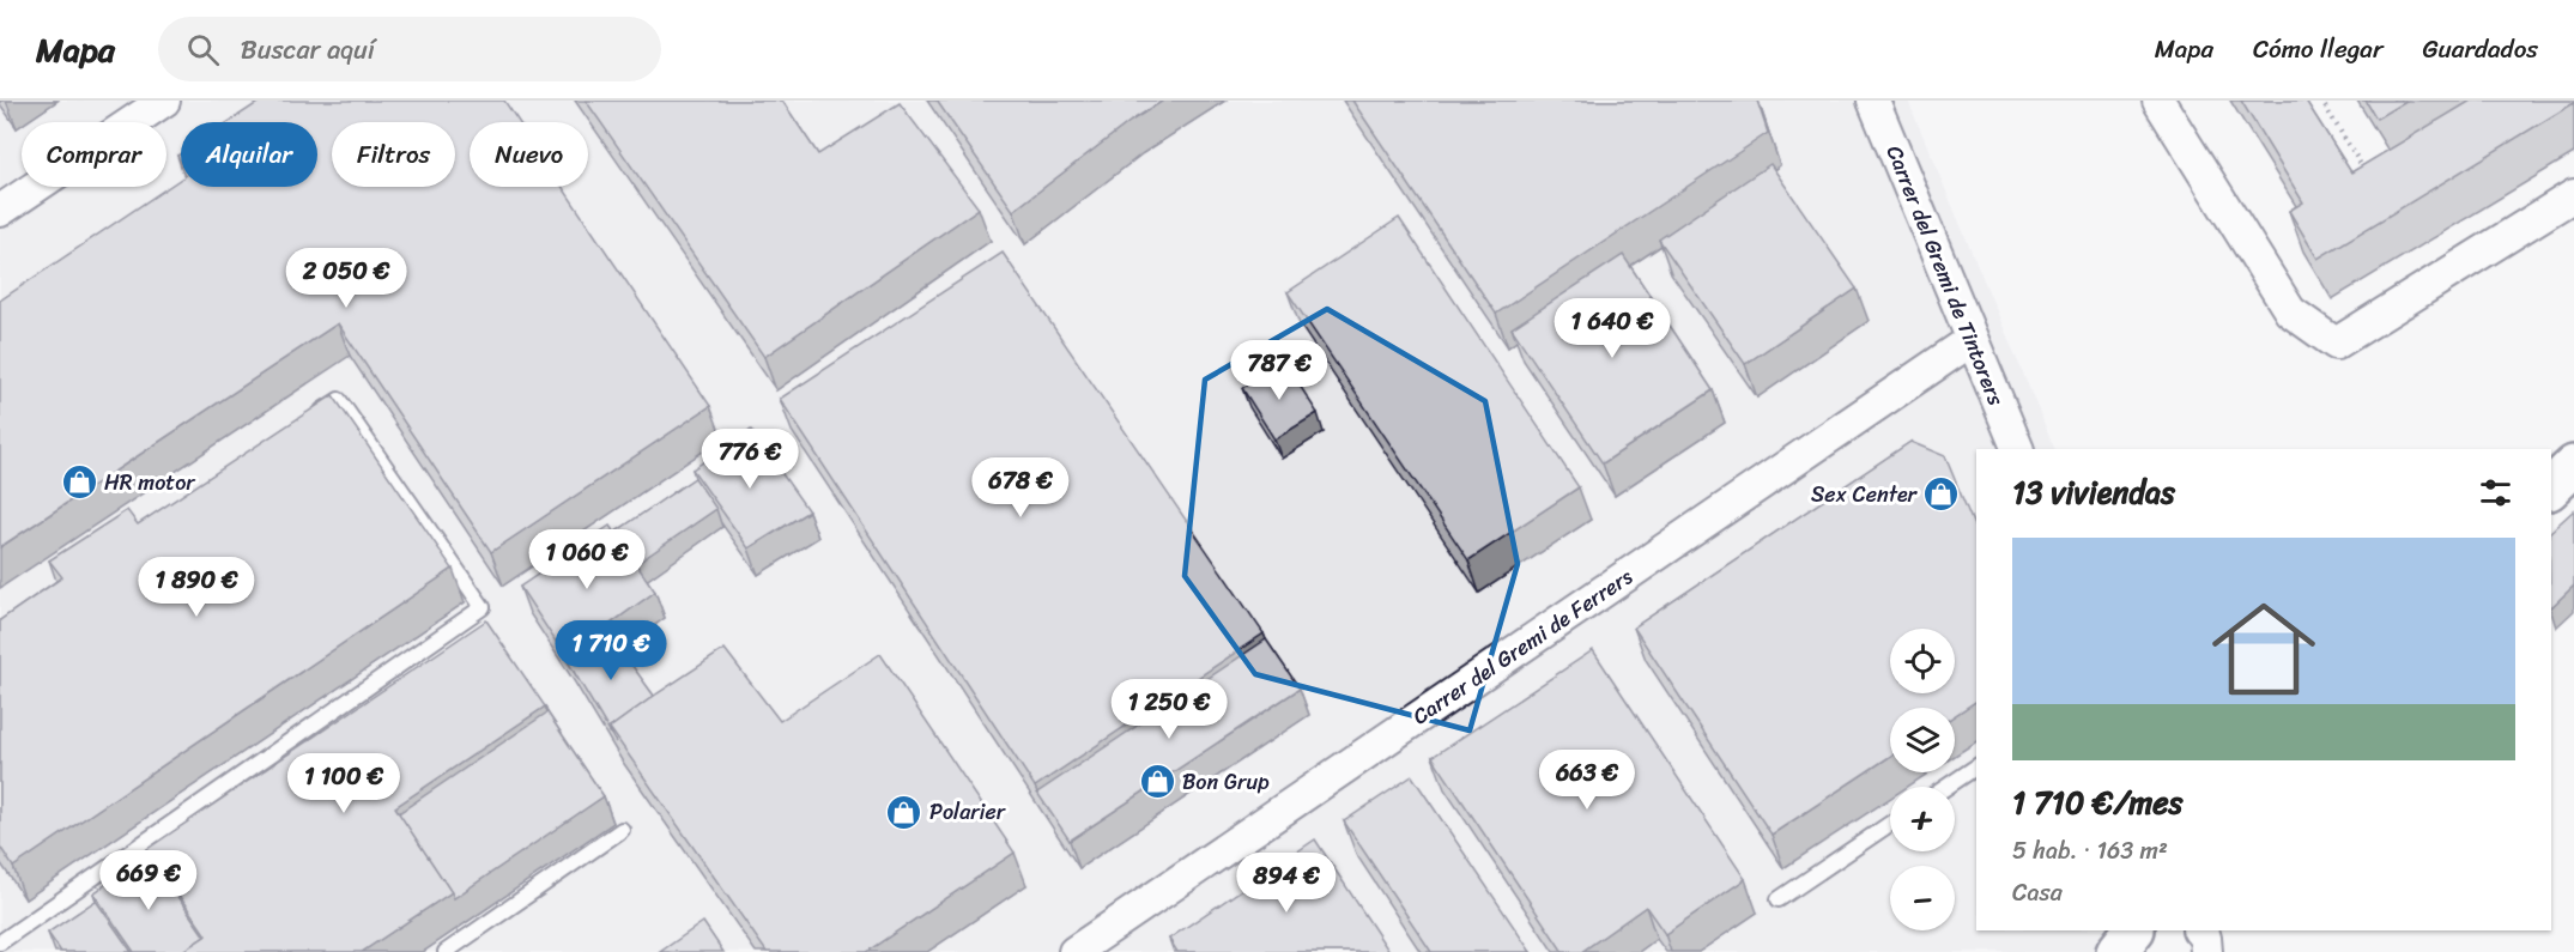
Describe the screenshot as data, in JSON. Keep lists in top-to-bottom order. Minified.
{"streets":{"street":["Carrer del Gremi de Tintorers","Carrer del Gremi de Ferrers"]},"crossings":[["Carrer del Gremi de Tintorers","Carrer del Gremi de Ferrers"]],"places":{"shop":["HR motor","Sex Center","Bon Grup","Polarier"]},"page":{"header":"Mapa","search":"Buscar aquí","nav":["Mapa","Cómo llegar","Guardados"],"chip":["Comprar","Alquilar","Filtros","Nuevo"],"price":["2 050 €","1 640 €","787 €","776 €","678 €","1 060 €","1 890 €","1 710 €","1 250 €","663 €","1 100 €","669 €","894 €"],"heading":"13 viviendas","list":[{"name":"1 710 €/mes","note":"5 hab. · 163 m² · Casa"}],"map_buttons":["+","−"]}}
